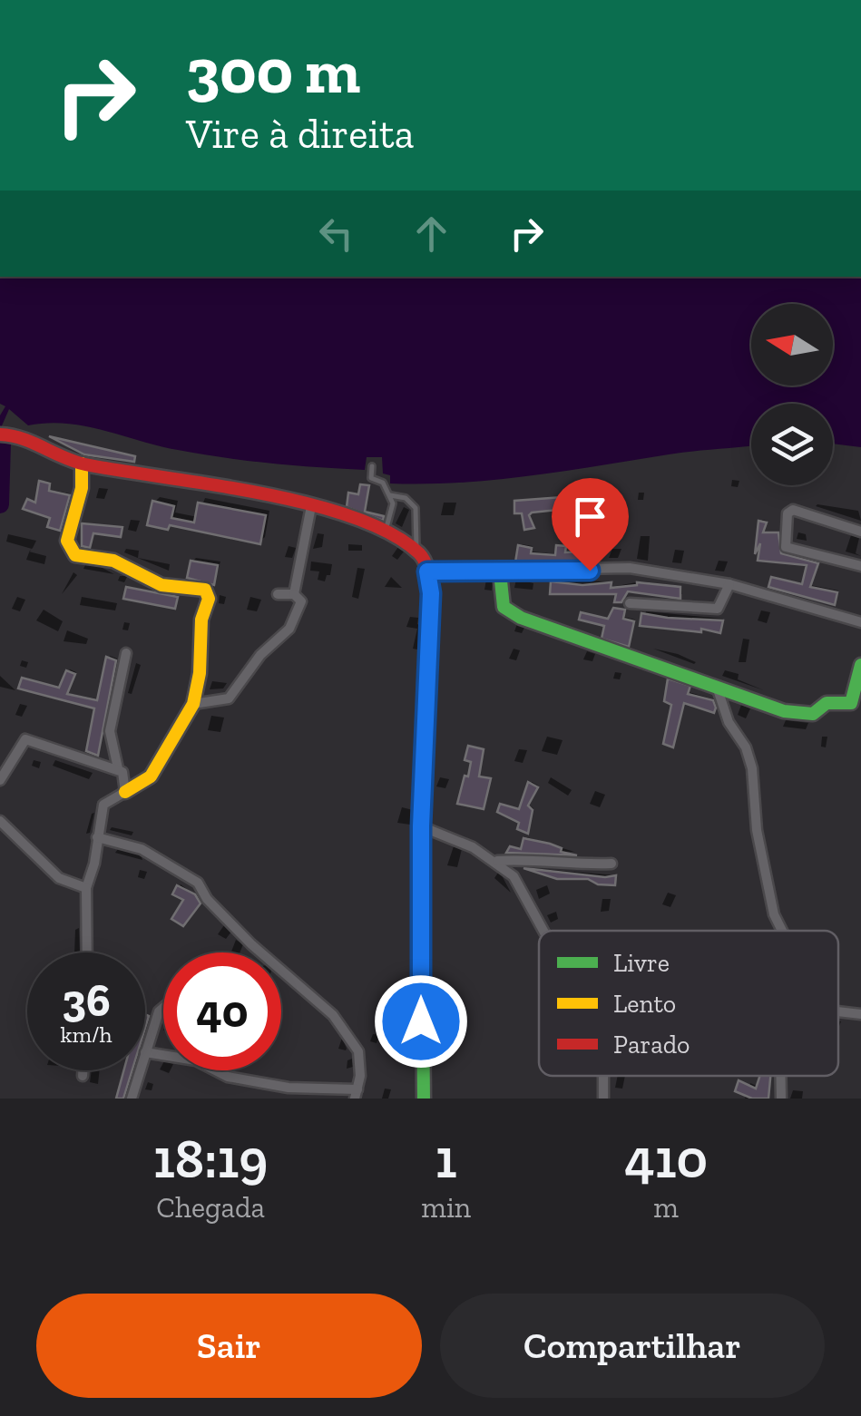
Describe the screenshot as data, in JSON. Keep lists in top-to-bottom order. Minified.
{"legend":["Livre","Lento","Parado"],"north":"left","page":{"turn":["300 m","Vire à direita"],"speed":"36 km/h","limit":"40","eta":["18:19","Chegada","1","min","410","m"],"buttons":["Sair","Compartilhar"]}}
